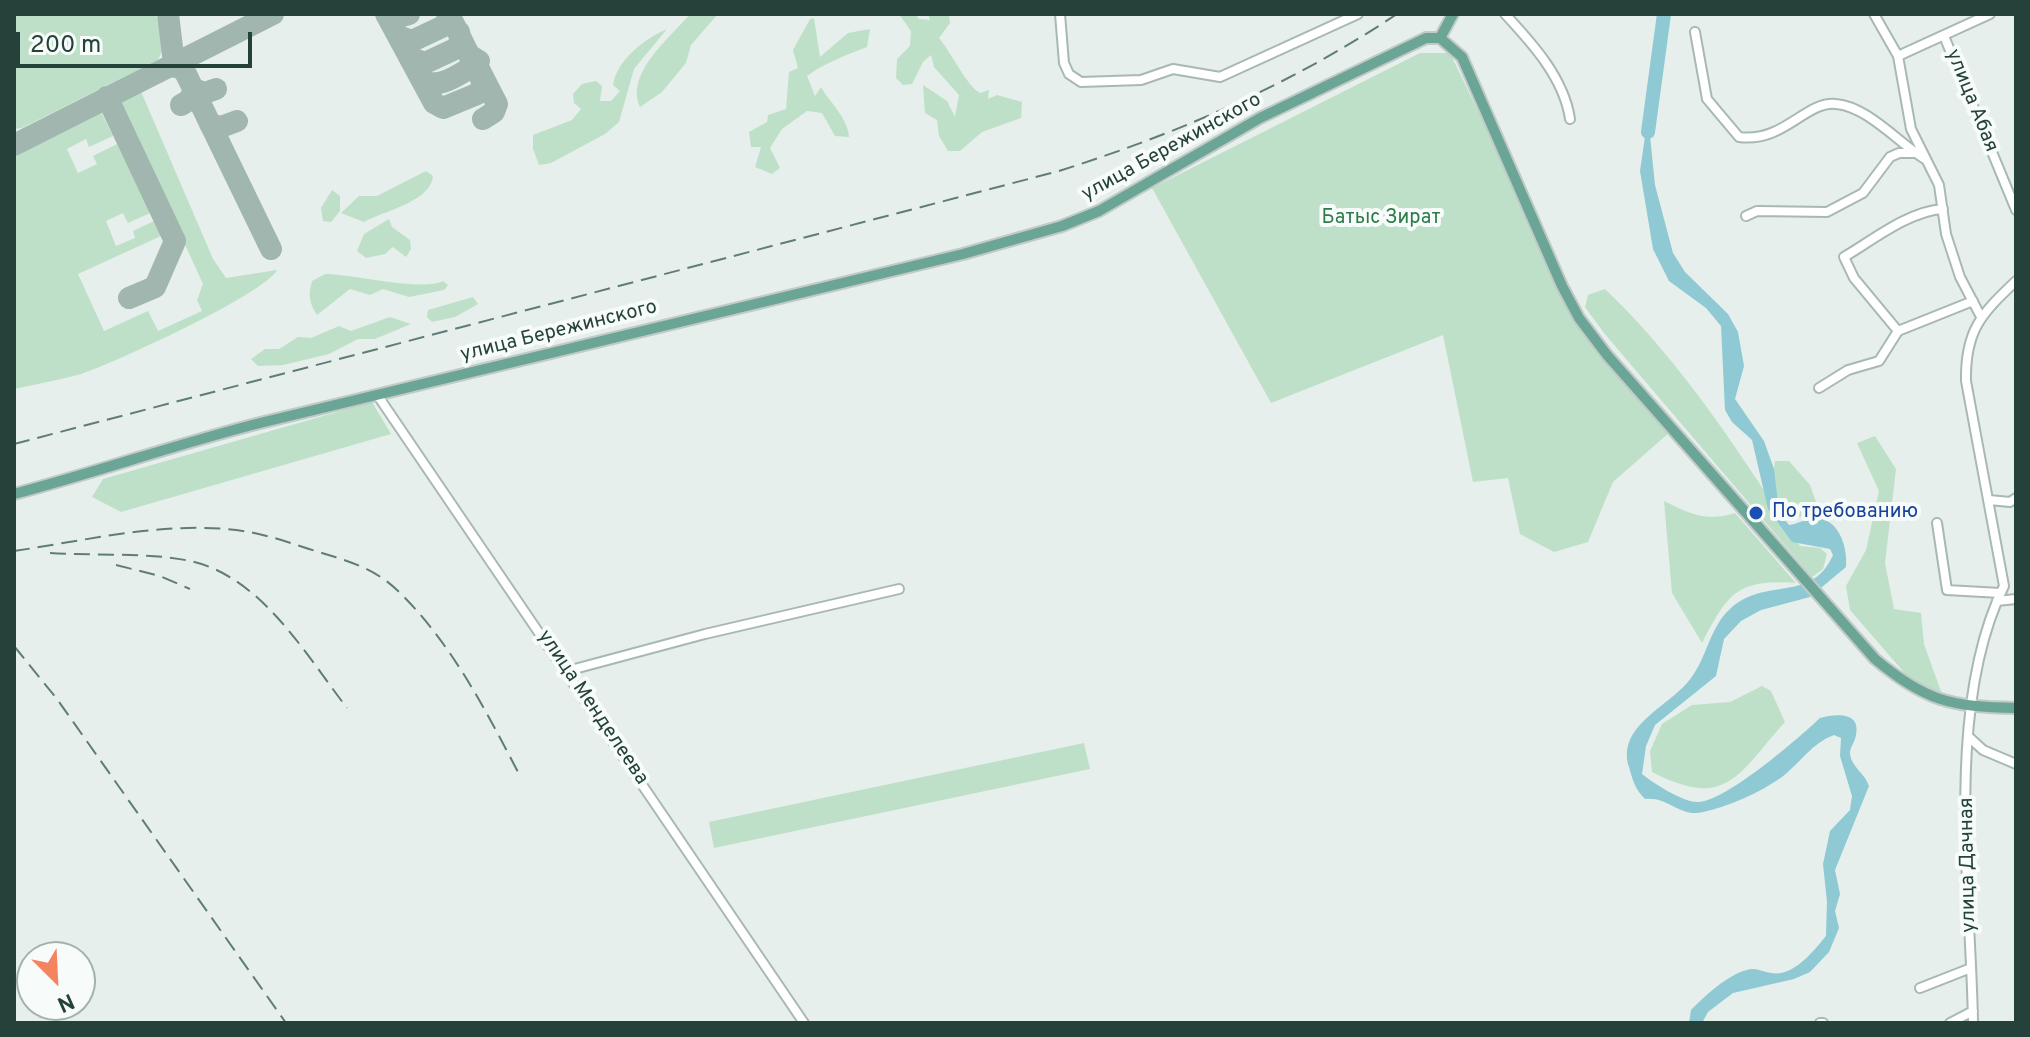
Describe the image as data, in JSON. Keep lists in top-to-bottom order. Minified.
{"streets":{"main road":["улица Бережинского"],"street":["улица Абая","улица Менделеева","улица Дачная"]},"crossings":[["улица Бережинского","улица Менделеева"]],"parks":["Батыс Зират"],"places":["По требованию"],"scale_bar":"200 m","north":"bottom right"}
